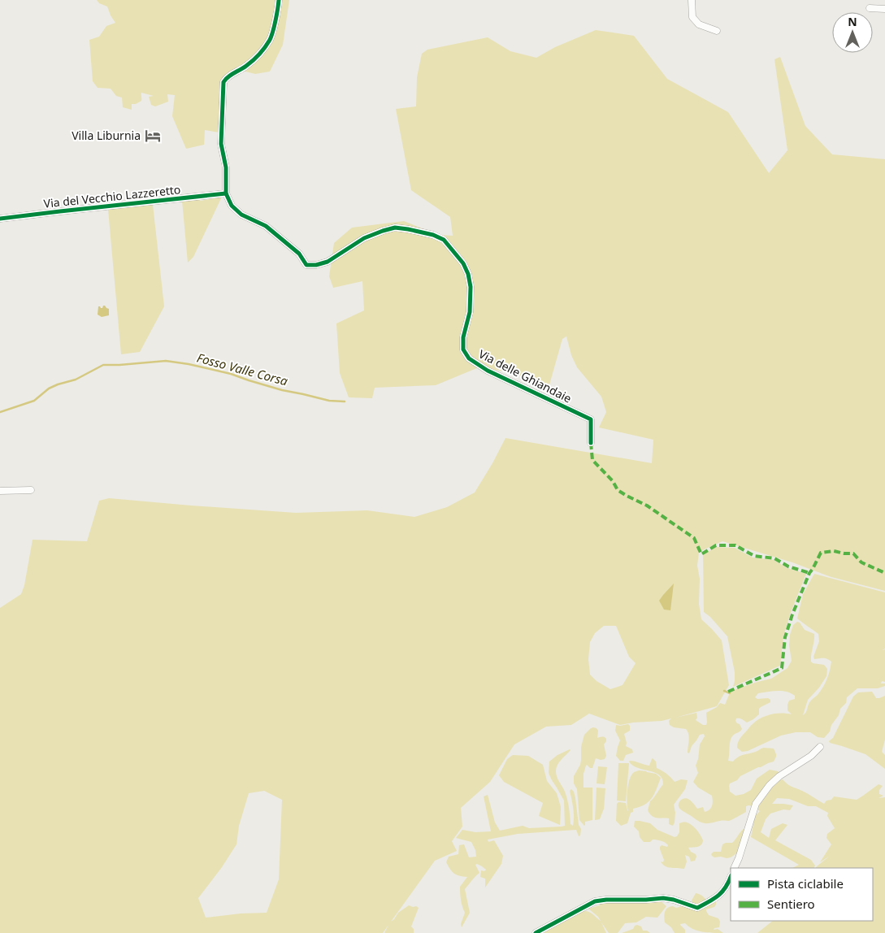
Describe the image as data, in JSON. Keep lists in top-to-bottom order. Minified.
{"streets":{"street":["Via del Vecchio Lazzeretto","Via delle Ghiandaie"]},"crossings":[["Via del Vecchio Lazzeretto","Via delle Ghiandaie"]],"water":["Fosso Valle Corsa"],"places":{"hotel":["Villa Liburnia"]},"legend":["Pista ciclabile","Sentiero"],"north":"top"}
